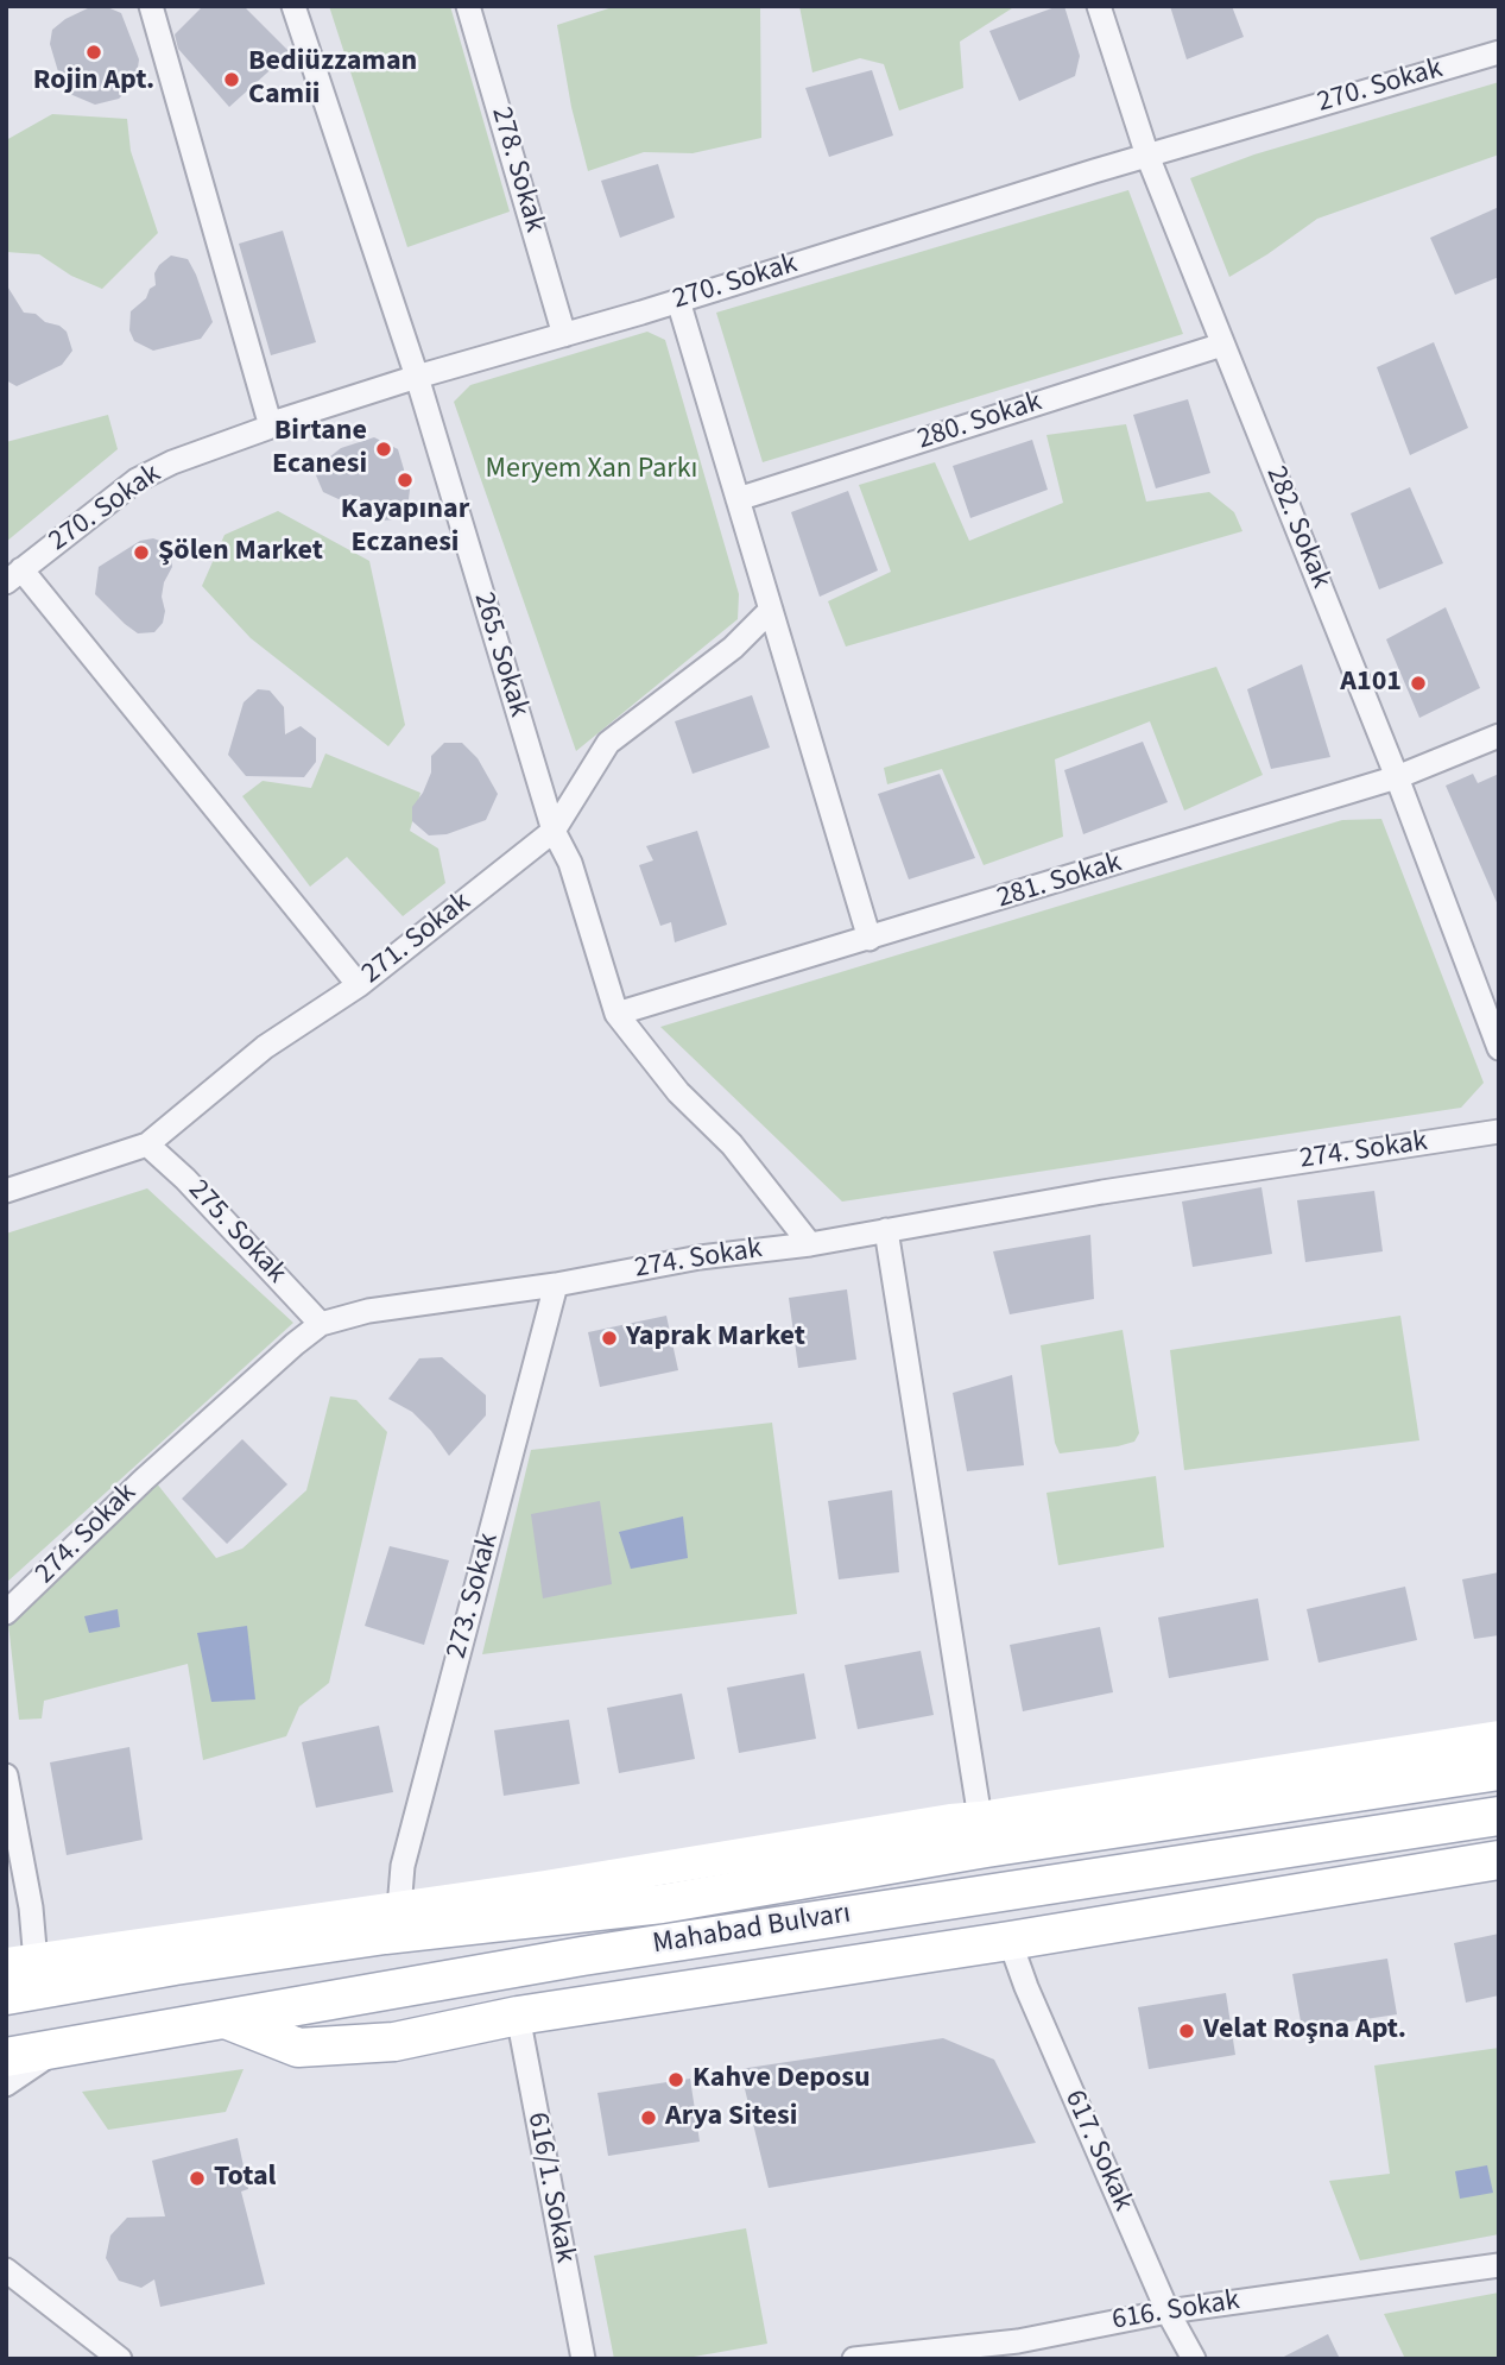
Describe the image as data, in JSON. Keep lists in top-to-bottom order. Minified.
{"streets":{"main road":["Mahabad Bulvarı"],"street":["270. Sokak","278. Sokak","280. Sokak","282. Sokak","265. Sokak","281. Sokak","271. Sokak","274. Sokak","275. Sokak","273. Sokak","617. Sokak","616/1. Sokak","616. Sokak"]},"crossings":[["270. Sokak","278. Sokak"],["270. Sokak","282. Sokak"],["270. Sokak","265. Sokak"],["280. Sokak","282. Sokak"],["282. Sokak","281. Sokak"],["265. Sokak","281. Sokak"],["265. Sokak","271. Sokak"],["265. Sokak","274. Sokak"],["271. Sokak","275. Sokak"],["274. Sokak","275. Sokak"],["274. Sokak","273. Sokak"],["617. Sokak","616. Sokak"]],"parks":["Meryem Xan Parkı"],"places":["Rojin Apt.","Bediüzzaman Camii","Birtane Ecanesi","Kayapınar Eczanesi","Şölen Market","A101","Yaprak Market","Velat Roşna Apt.","Kahve Deposu","Arya Sitesi","Total"]}
